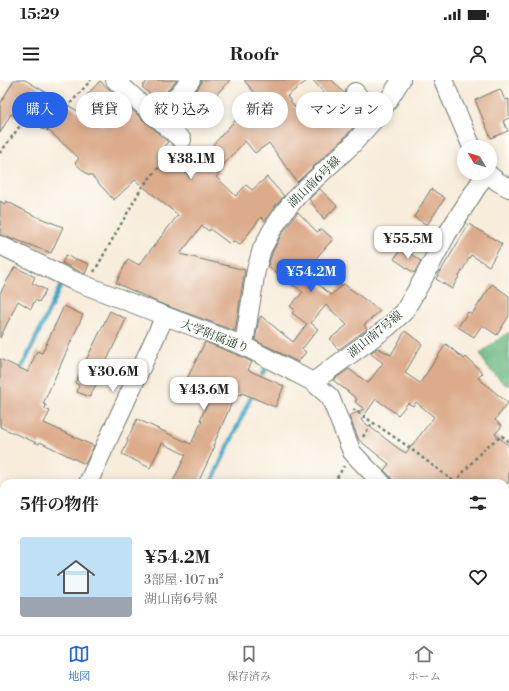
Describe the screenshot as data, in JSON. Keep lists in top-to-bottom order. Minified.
{"streets":{"street":["湖山南6号線","湖山南7号線","大学附属通り"]},"crossings":[["湖山南6号線","大学附属通り"],["湖山南7号線","大学附属通り"]],"north":"top left","page":{"status":"15:29","header":"Roofr","chip":["購入","賃貸","絞り込み","新着","マンション"],"price":["¥38.1M","¥55.5M","¥54.2M","¥30.6M","¥43.6M"],"heading":"5件の物件","list":[{"name":"¥54.2M","note":"3部屋 · 107 m² · 湖山南6号線"}],"tabs":["地図","保存済み","ホーム"]}}
